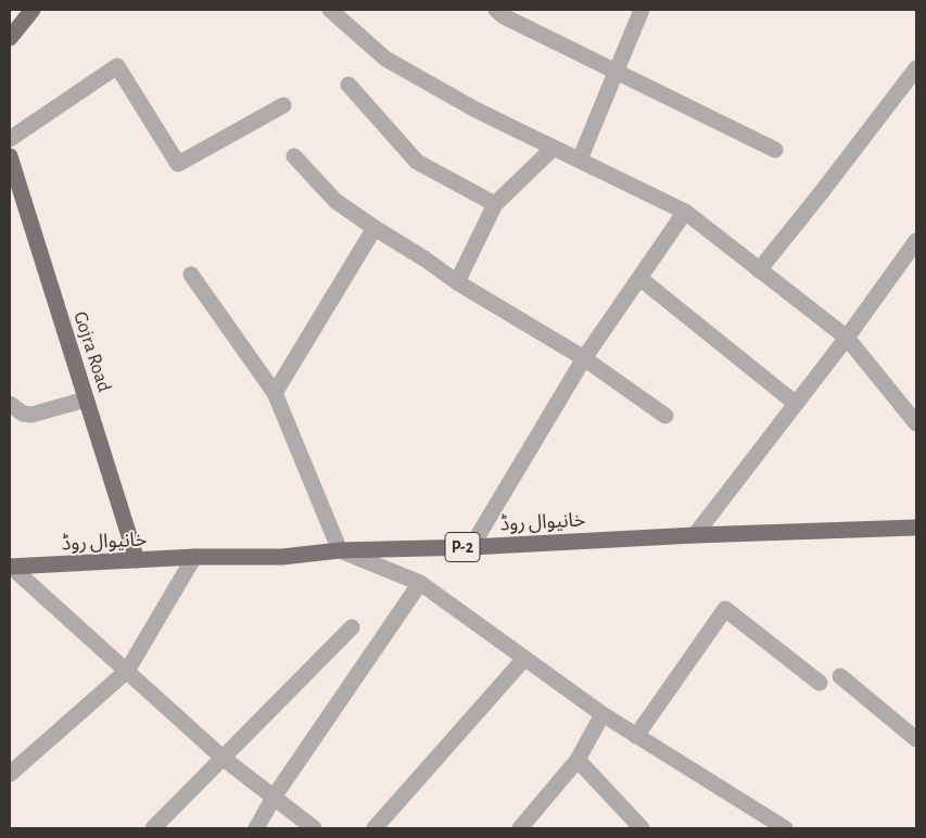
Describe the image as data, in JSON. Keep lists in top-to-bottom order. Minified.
{"streets":{"main road":["Gojra Road","خانیوال روڈ","P-2"]},"crossings":[["Gojra Road","خانیوال روڈ"]]}
